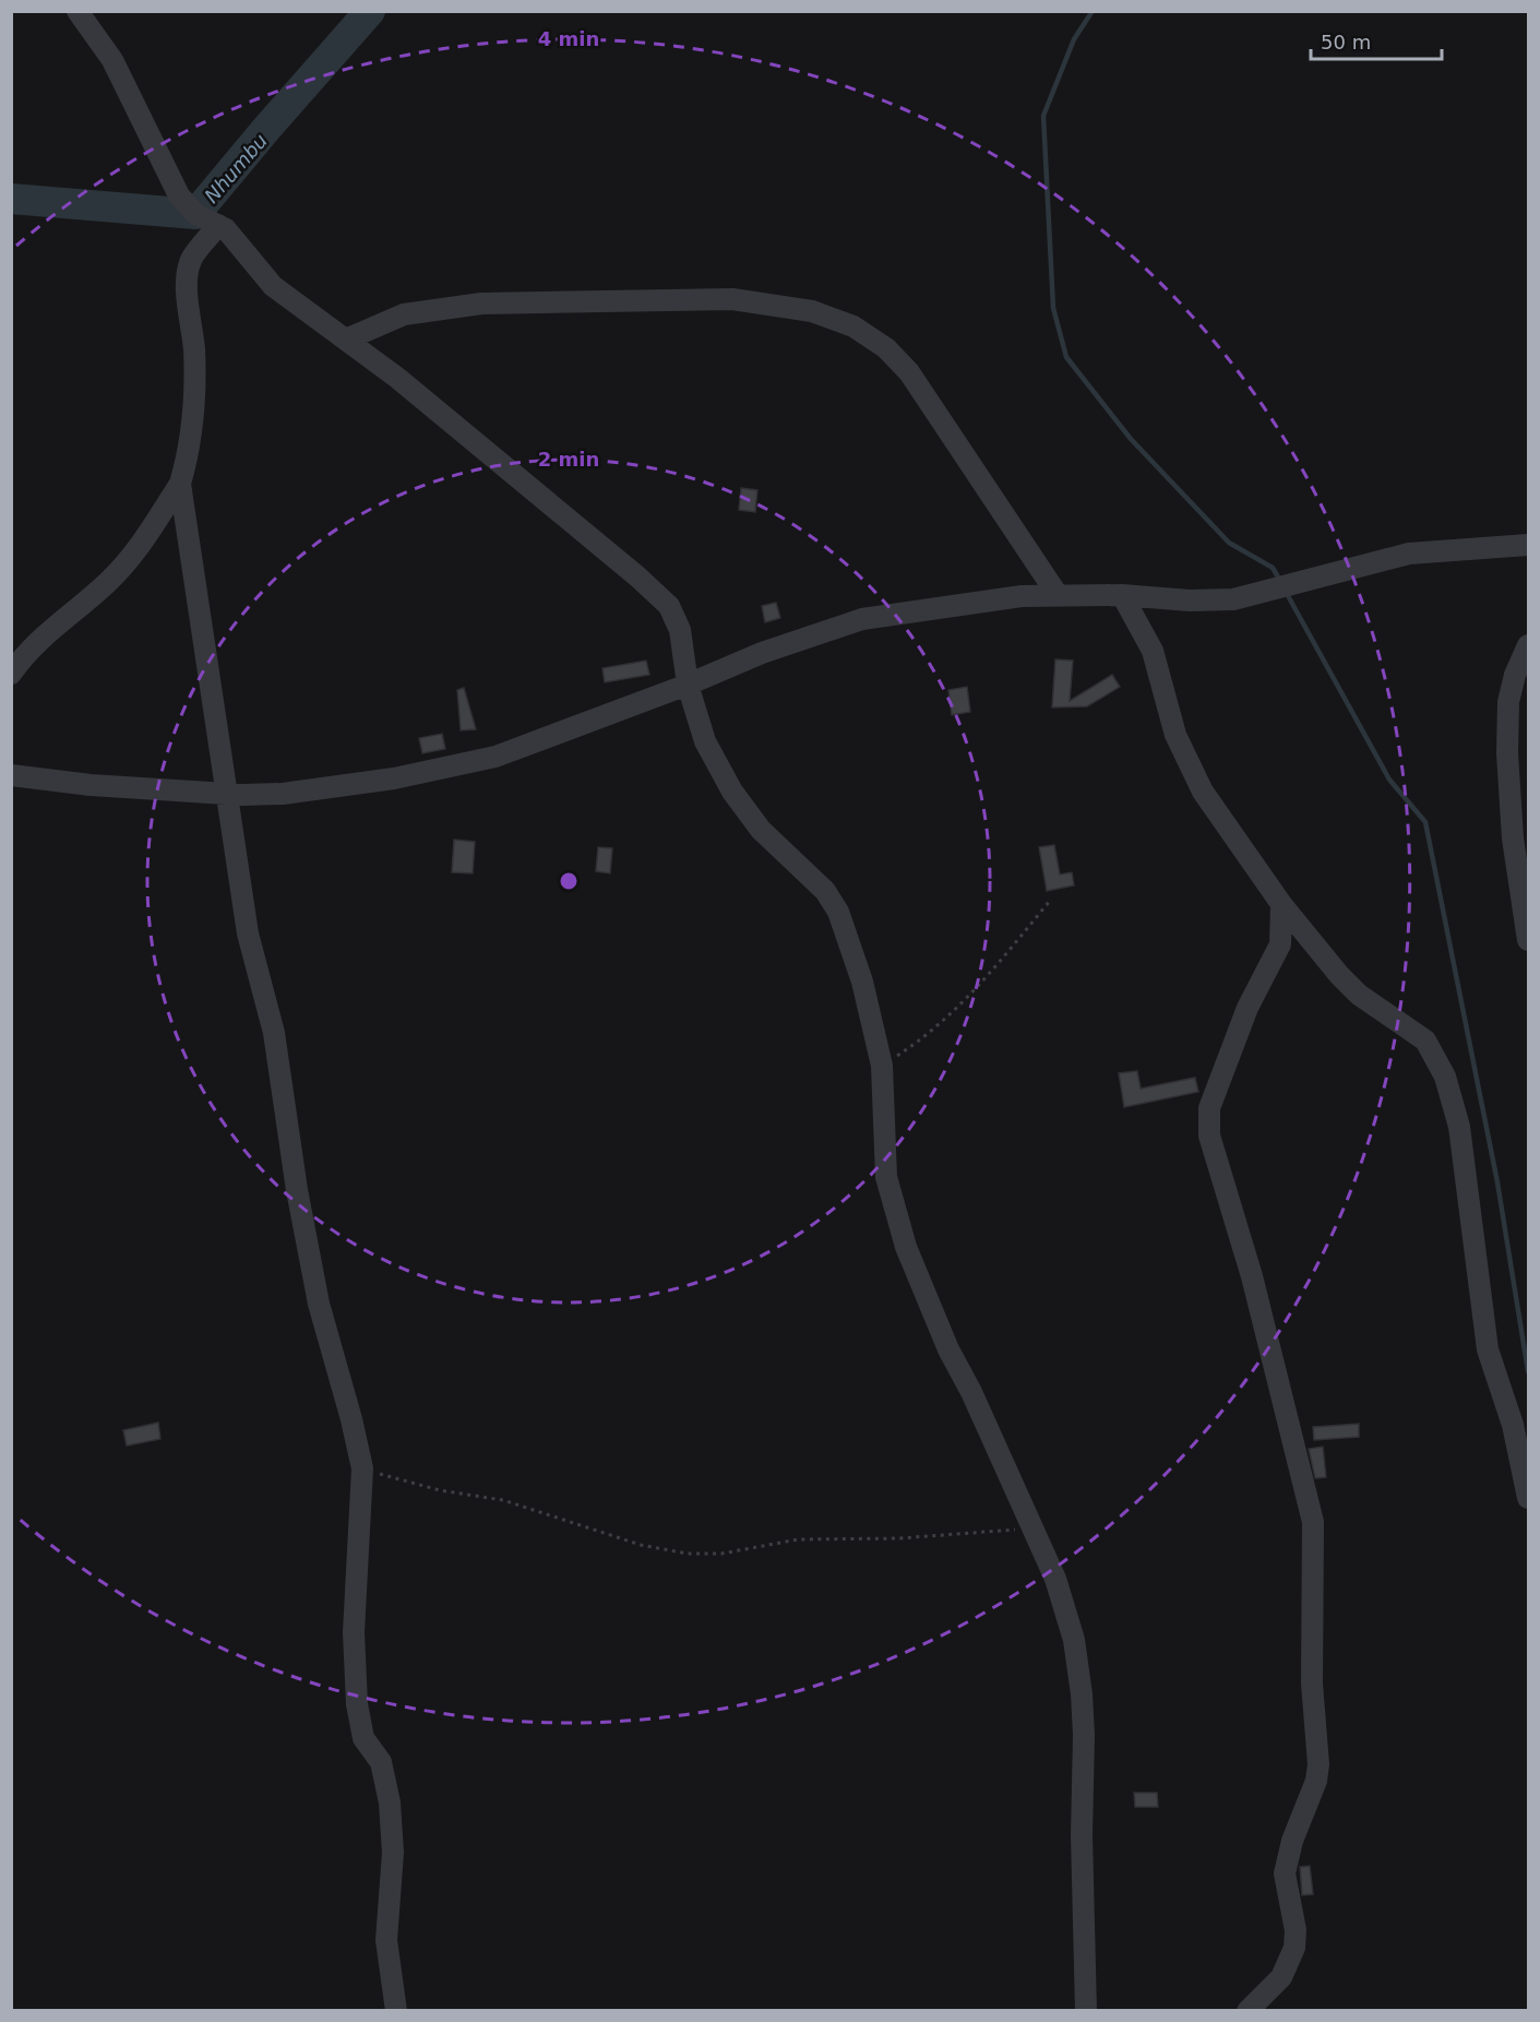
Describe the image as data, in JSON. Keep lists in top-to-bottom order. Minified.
{"water":["Nhumbu"],"scale_bar":"50 m","rings":["4 min","2 min"]}
